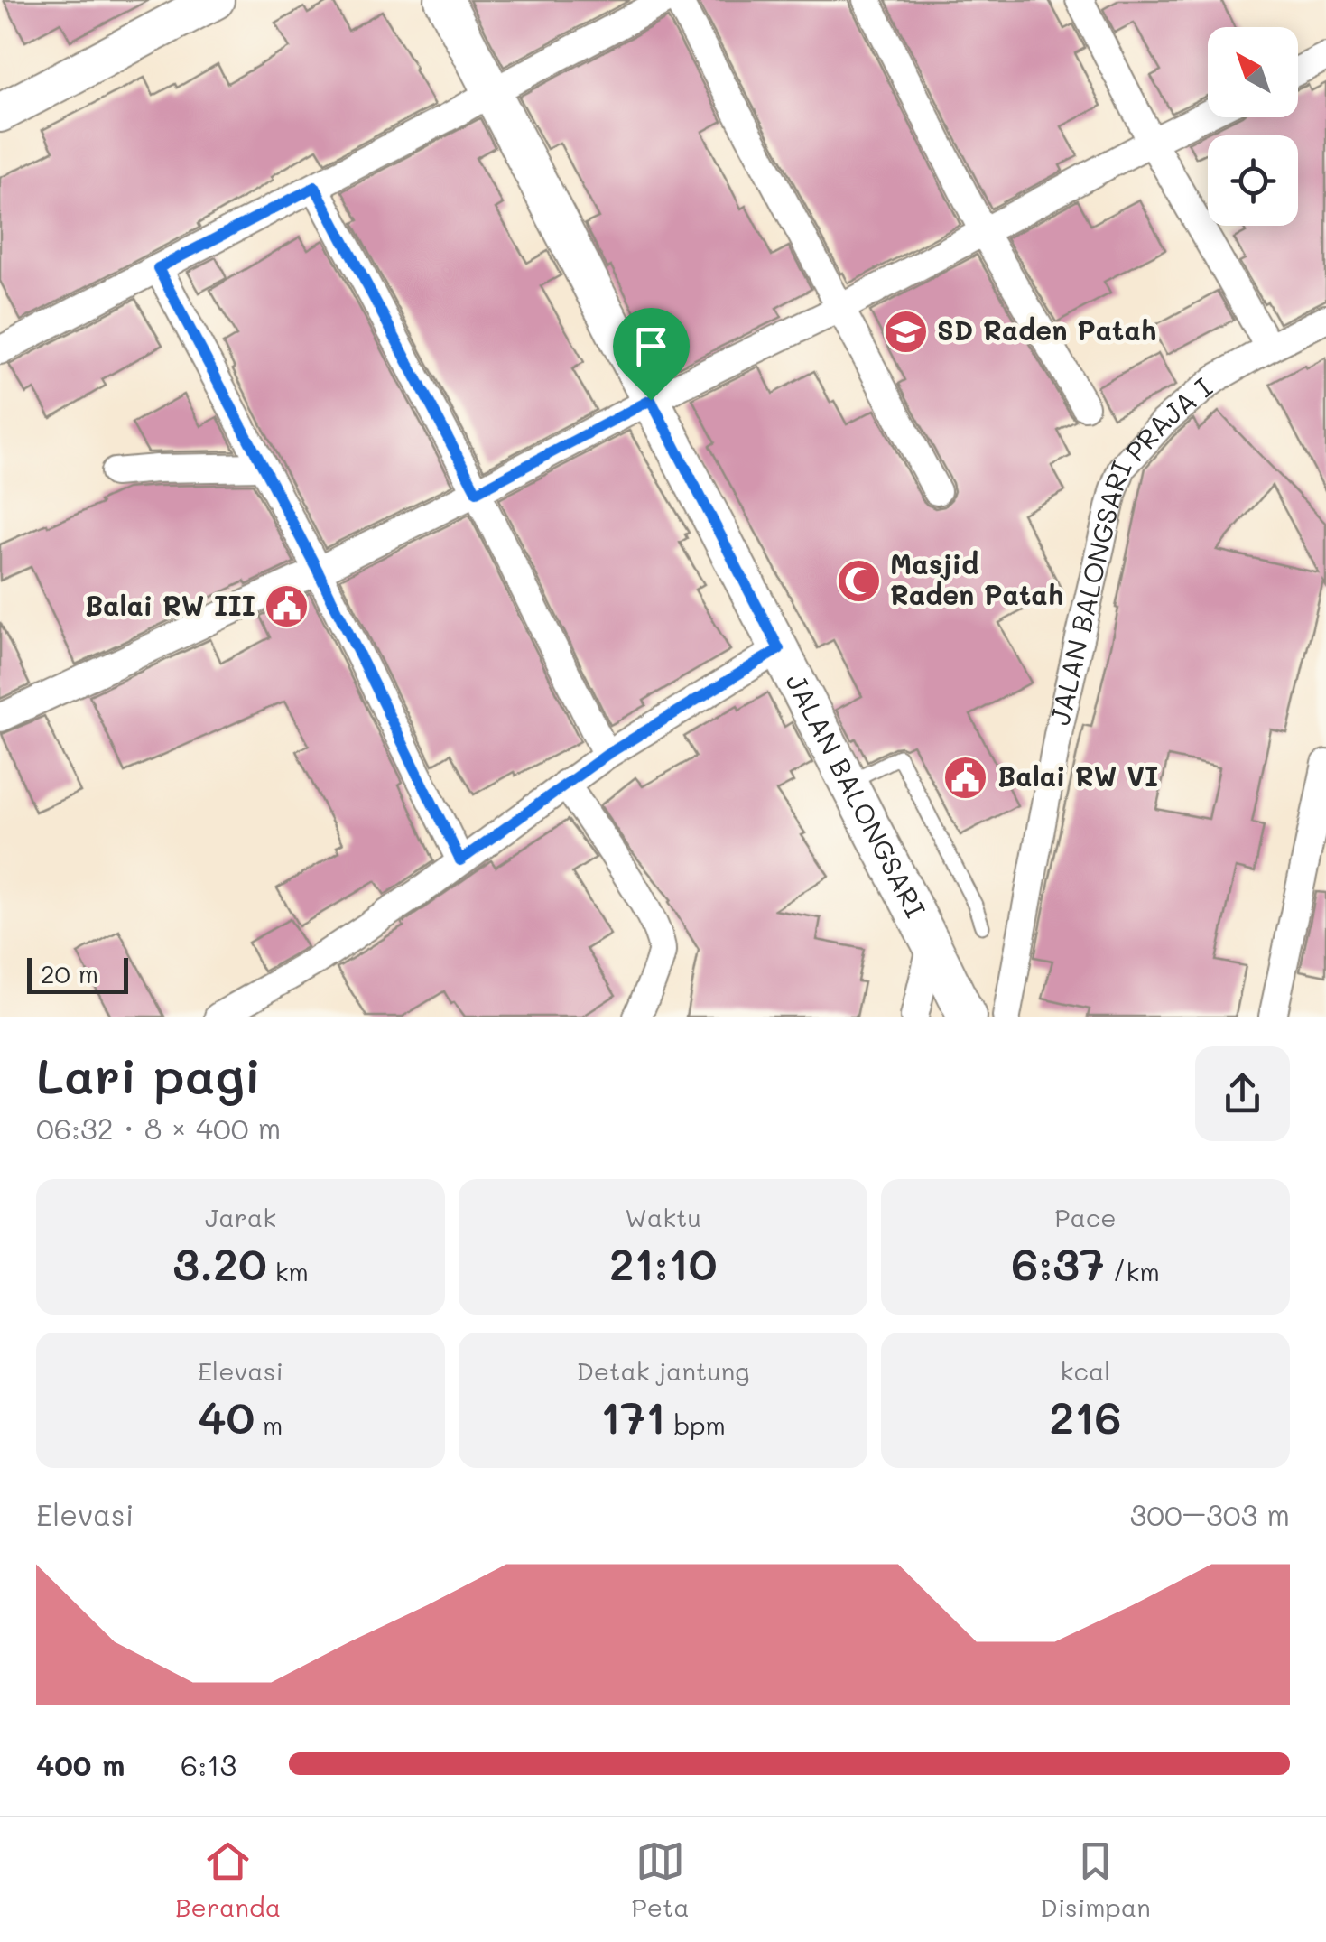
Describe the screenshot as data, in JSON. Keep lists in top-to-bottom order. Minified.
{"streets":{"street":["JALAN BALONGSARI PRAJA I","JALAN BALONGSARI"]},"places":{"school or university":["SD Raden Patah"],"mosque":["Masjid Raden Patah"],"public building":["Balai RW III","Balai RW VI"]},"scale_bar":"20 m","north":"top left","page":{"scale":"20 m","heading":["Lari pagi","06:32 · 8 × 400 m"],"stats":[["Jarak","3.20 km"],["Waktu","21:10"],["Pace","6:37 /km"],["Elevasi","40 m"],["Detak jantung","171 bpm"],["kcal","216"]],"chart":["Elevasi","300–303 m"],"list":[{"name":"400 m","note":"6:13"}],"tabs":["Beranda","Peta","Disimpan"]}}
